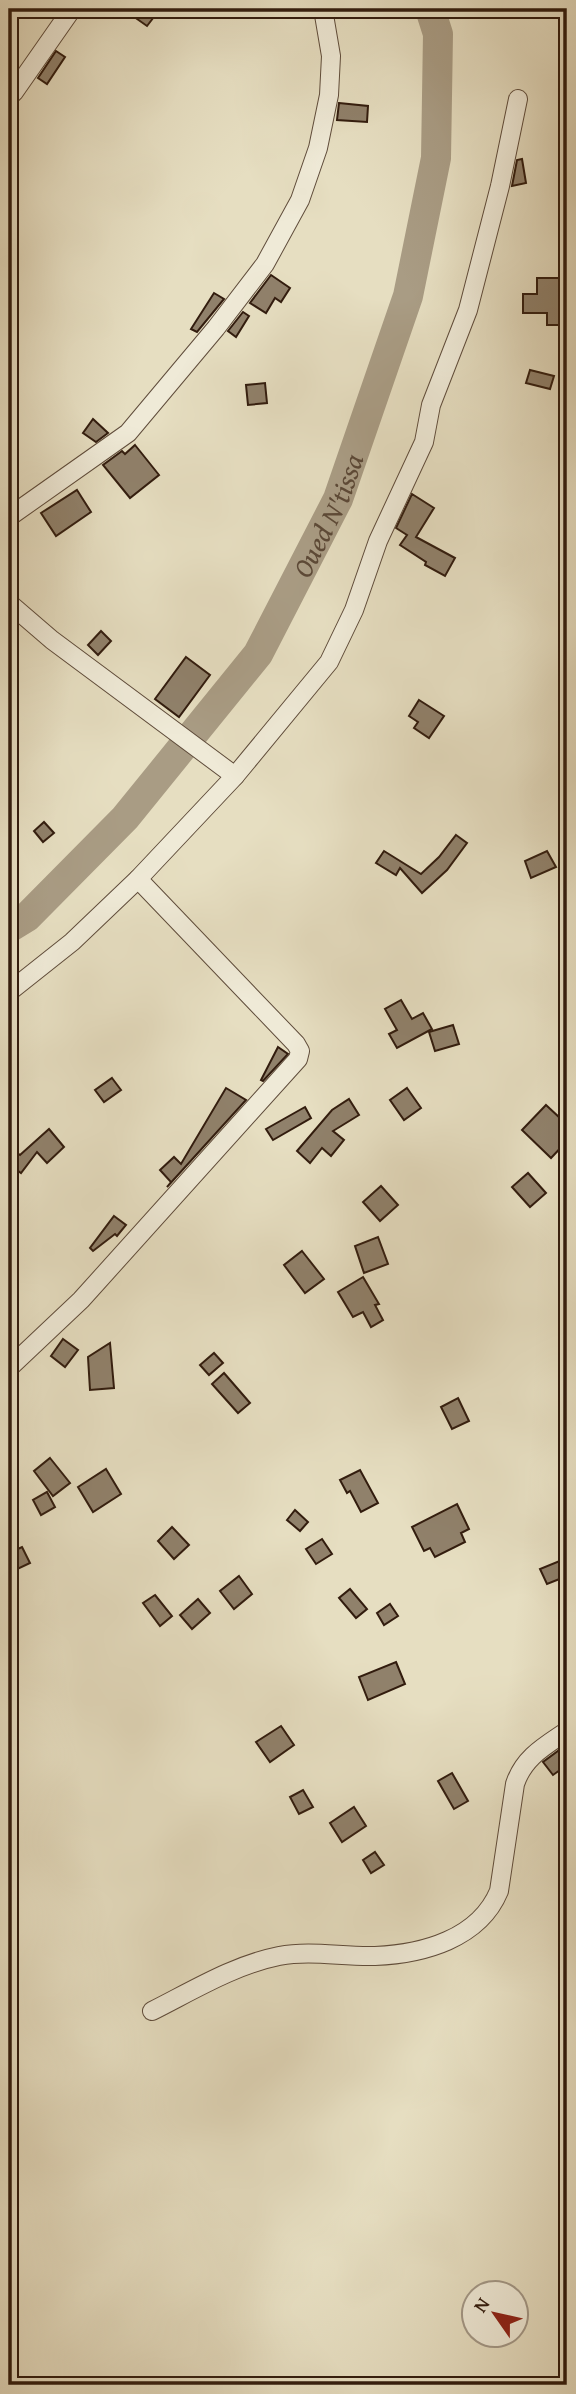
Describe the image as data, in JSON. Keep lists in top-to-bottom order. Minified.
{"water":["Oued N'tissa"],"north":"top left"}
